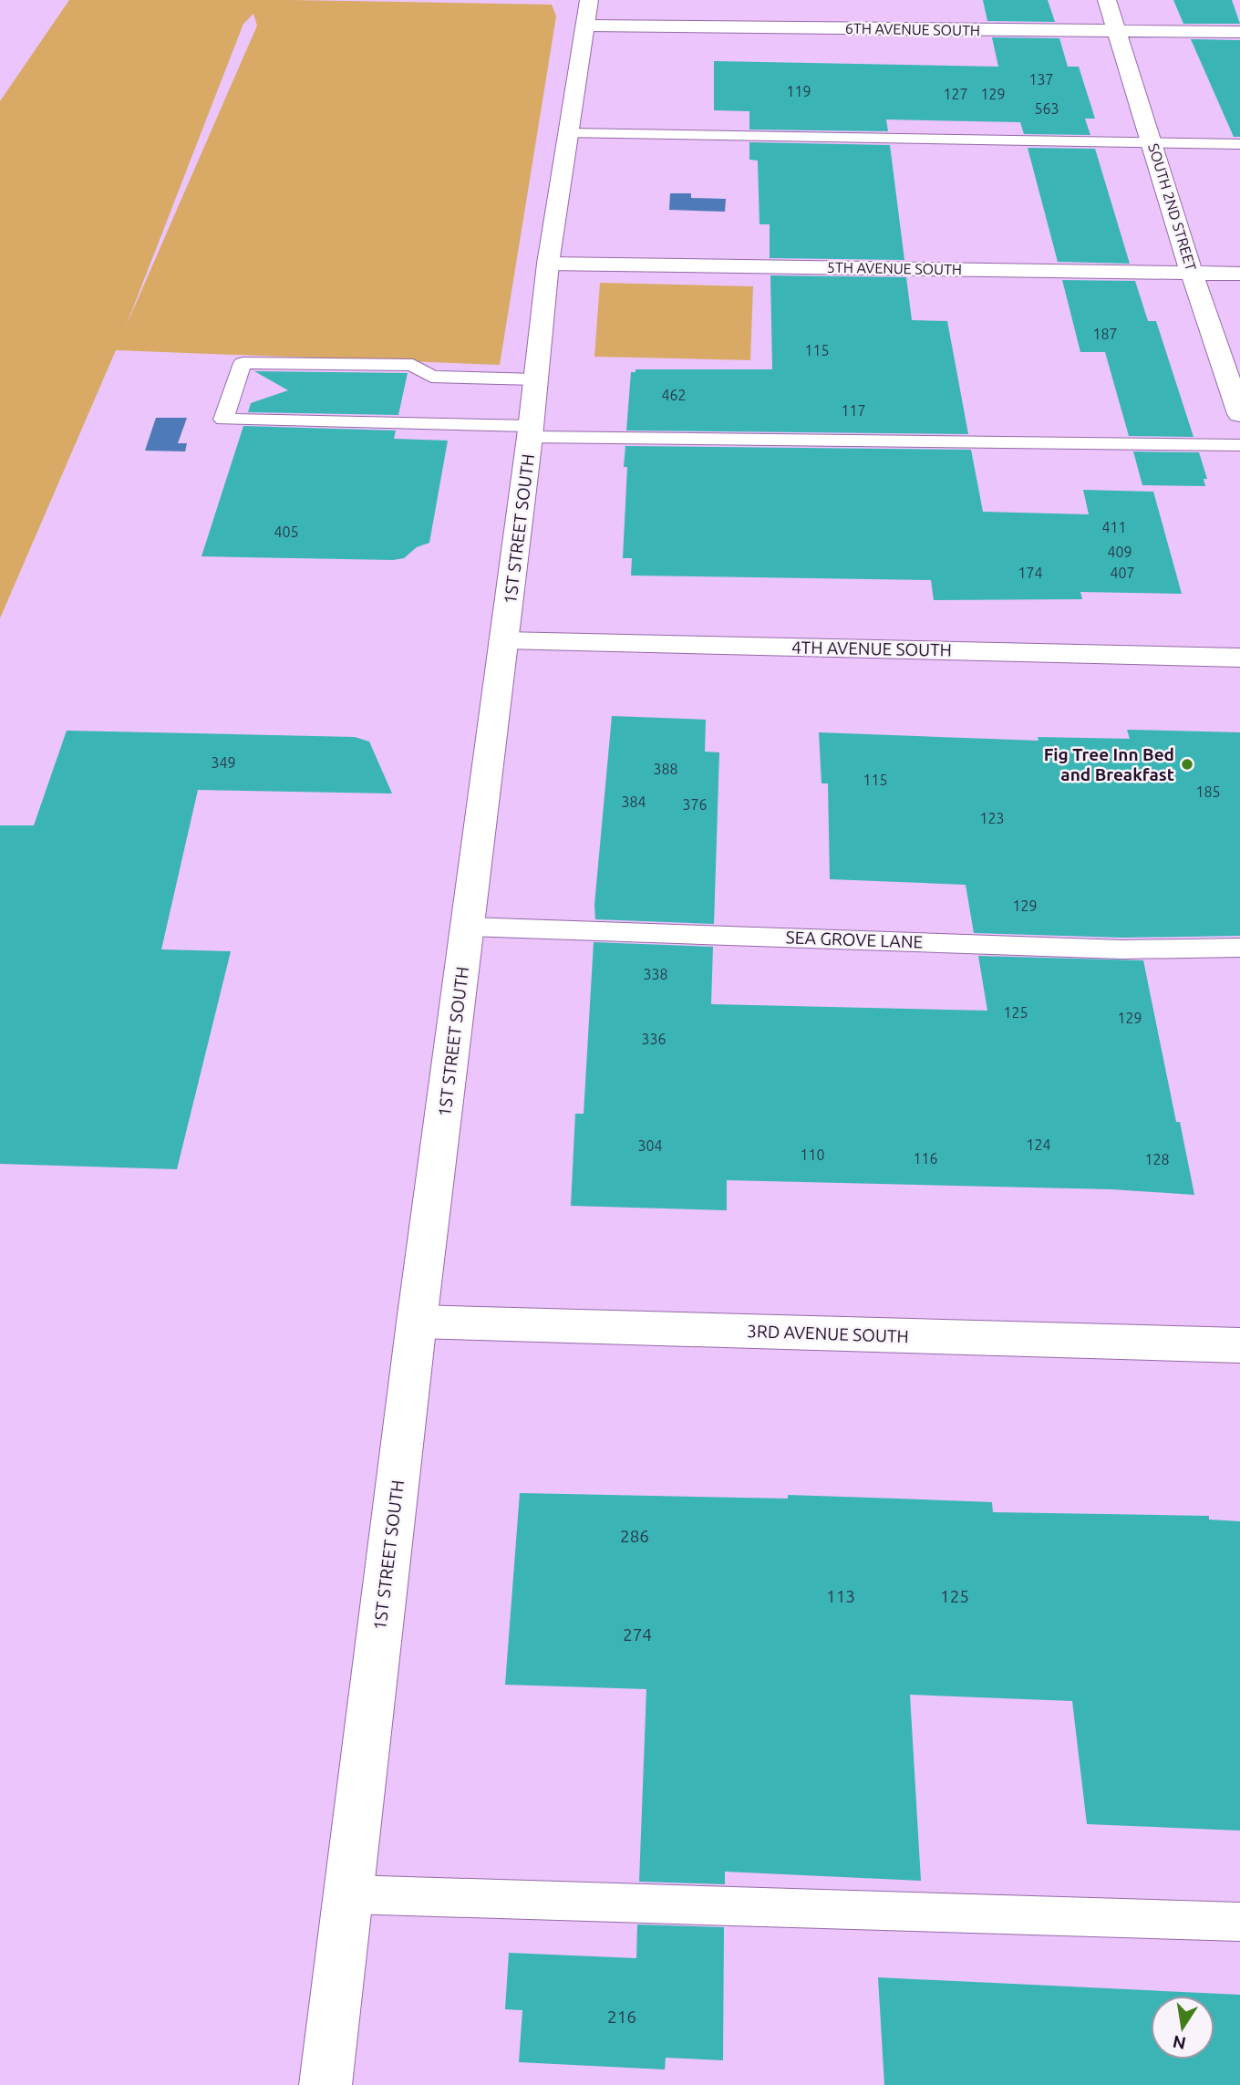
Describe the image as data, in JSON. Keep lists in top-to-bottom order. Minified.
{"streets":{"street":["6TH AVENUE SOUTH","SOUTH 2ND STREET","5TH AVENUE SOUTH","1ST STREET SOUTH","4TH AVENUE SOUTH","3RD AVENUE SOUTH"],"lane":["SEA GROVE LANE"]},"crossings":[["6TH AVENUE SOUTH","SOUTH 2ND STREET"],["6TH AVENUE SOUTH","1ST STREET SOUTH"],["SOUTH 2ND STREET","5TH AVENUE SOUTH"],["5TH AVENUE SOUTH","1ST STREET SOUTH"],["1ST STREET SOUTH","4TH AVENUE SOUTH"],["1ST STREET SOUTH","SEA GROVE LANE"],["1ST STREET SOUTH","3RD AVENUE SOUTH"]],"places":["Fig Tree Inn Bed and Breakfast"],"house_numbers":["137","119","127","129","563","187","115","462","117","411","405","409","174","407","349","388","115","185","384","376","123","129","338","125","129","336","124","304","110","116","128","286","113","125","274","216"],"north":"bottom"}
